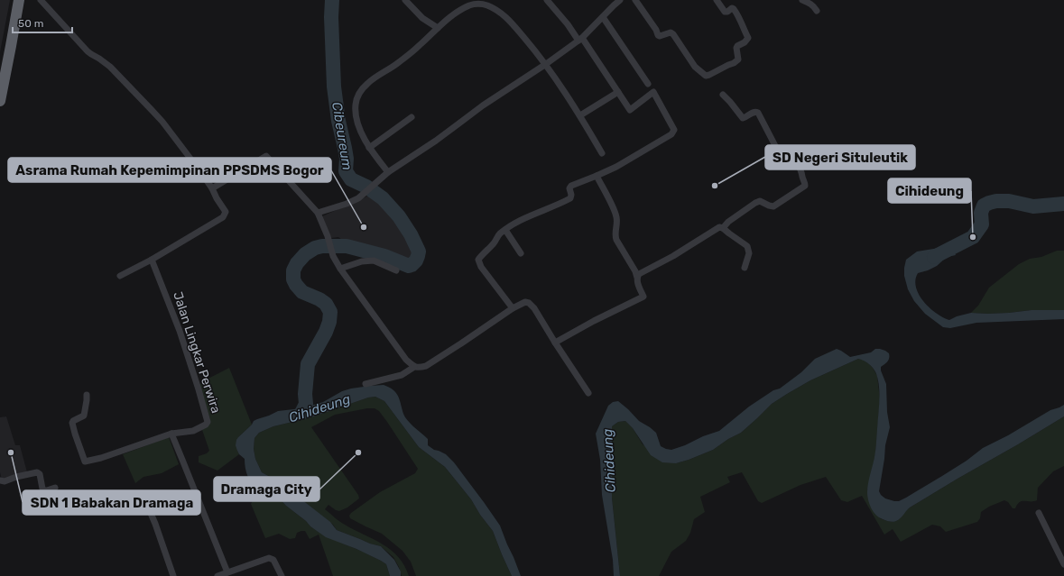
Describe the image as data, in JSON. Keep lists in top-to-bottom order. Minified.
{"streets":{"street":["Jalan Lingkar Perwira"]},"water":["Cibeureum","Cihideung"],"places":["SD Negeri Situleutik","Asrama Rumah Kepemimpinan PPSDMS Bogor","Cihideung","SDN 1 Babakan Dramaga","Dramaga City"],"scale_bar":"50 m"}
